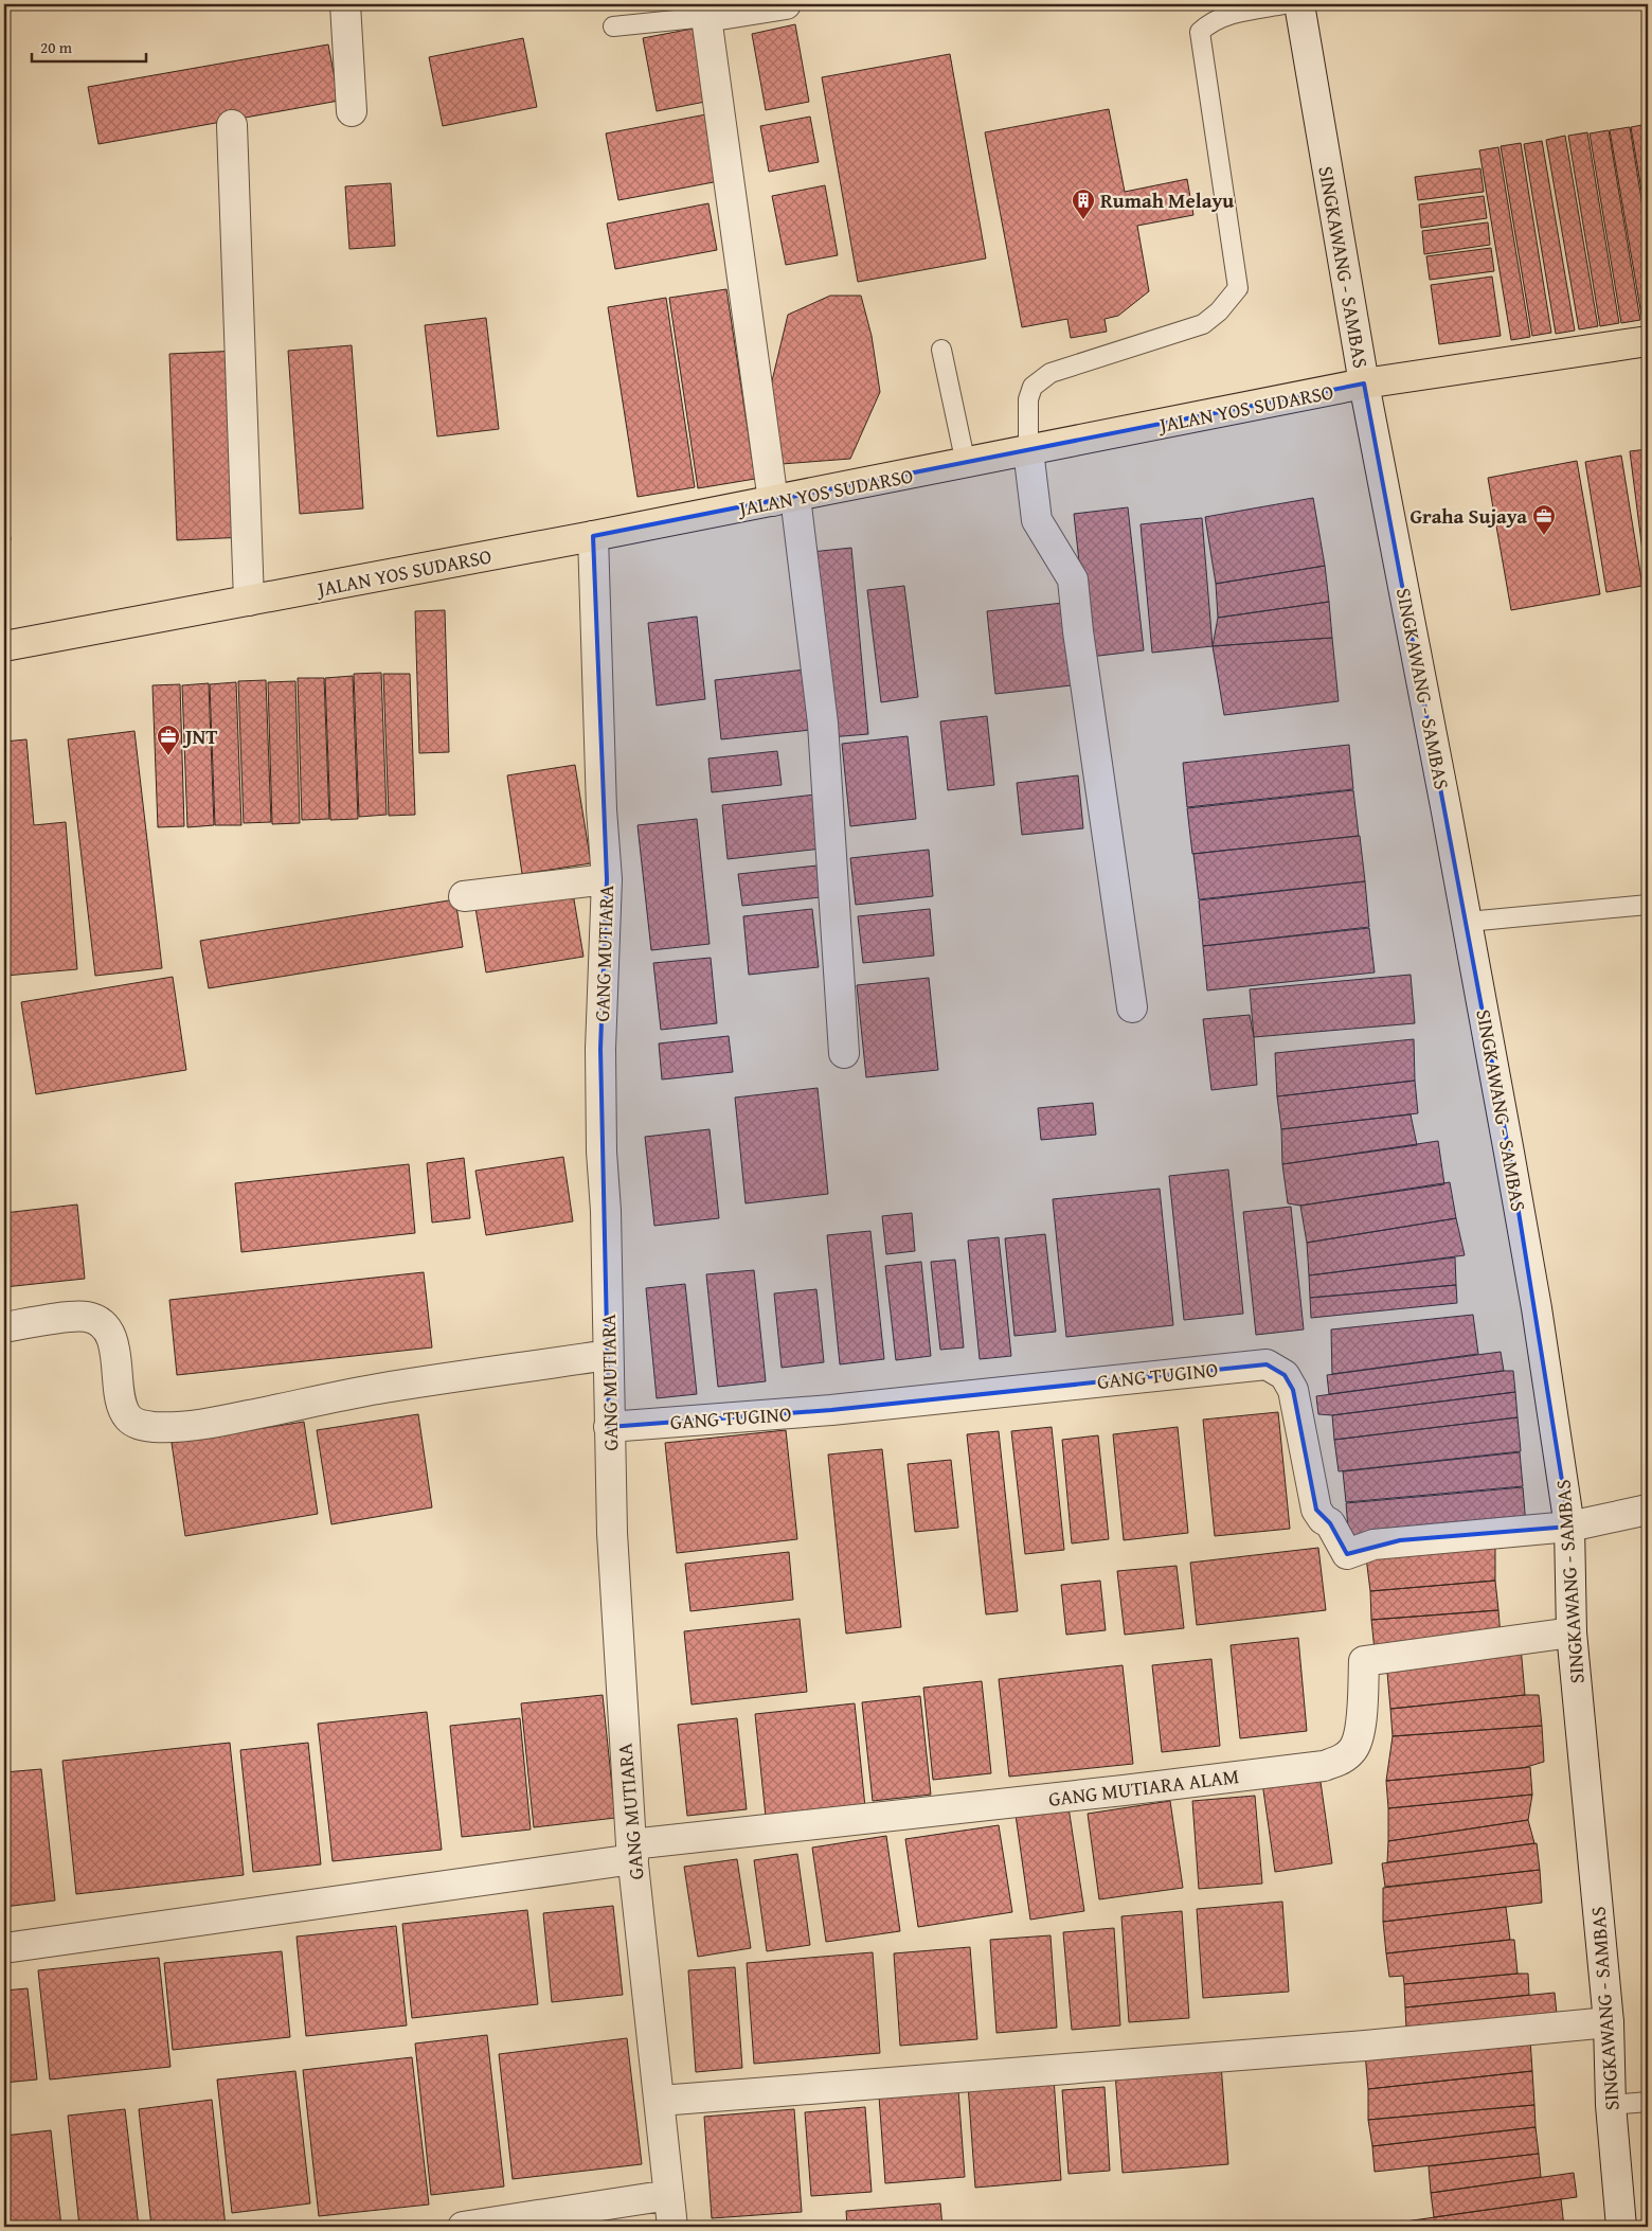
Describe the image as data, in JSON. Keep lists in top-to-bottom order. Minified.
{"streets":{"main road":["JALAN YOS SUDARSO"],"street":["SINGKAWANG - SAMBAS","GANG MUTIARA","GANG TUGINO","GANG MUTIARA ALAM"]},"crossings":[["SINGKAWANG - SAMBAS","JALAN YOS SUDARSO"],["SINGKAWANG - SAMBAS","GANG TUGINO"],["SINGKAWANG - SAMBAS","GANG MUTIARA ALAM"],["JALAN YOS SUDARSO","GANG MUTIARA"],["GANG MUTIARA","GANG TUGINO"],["GANG MUTIARA","GANG MUTIARA ALAM"]],"places":{"building":["Rumah Melayu"],"office":["Graha Sujaya","JNT"]},"scale_bar":"20 m"}
